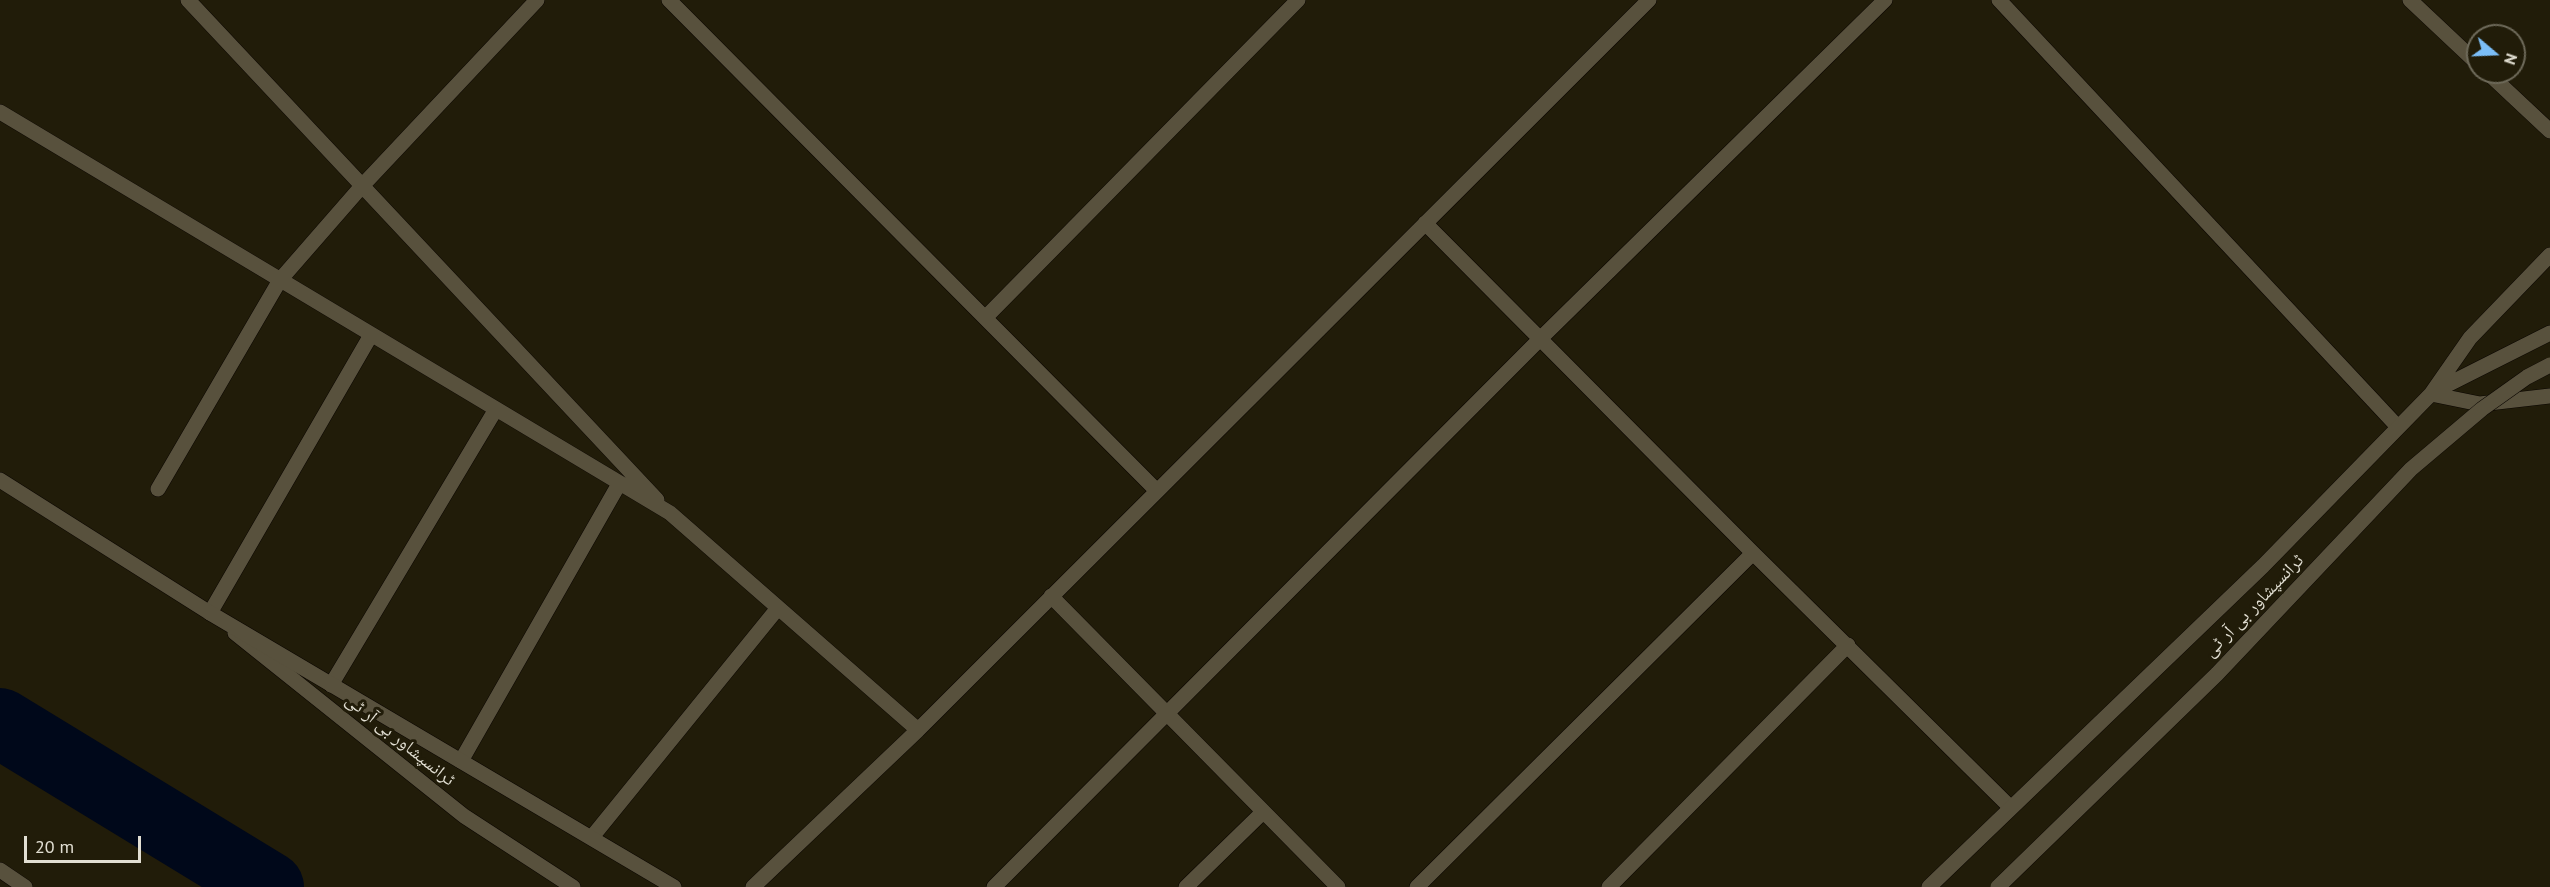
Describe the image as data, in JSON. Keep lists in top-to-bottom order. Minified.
{"streets":{"street":["ٹرانسپشاور بی آر ٹی"]},"scale_bar":"20 m","north":"right"}
